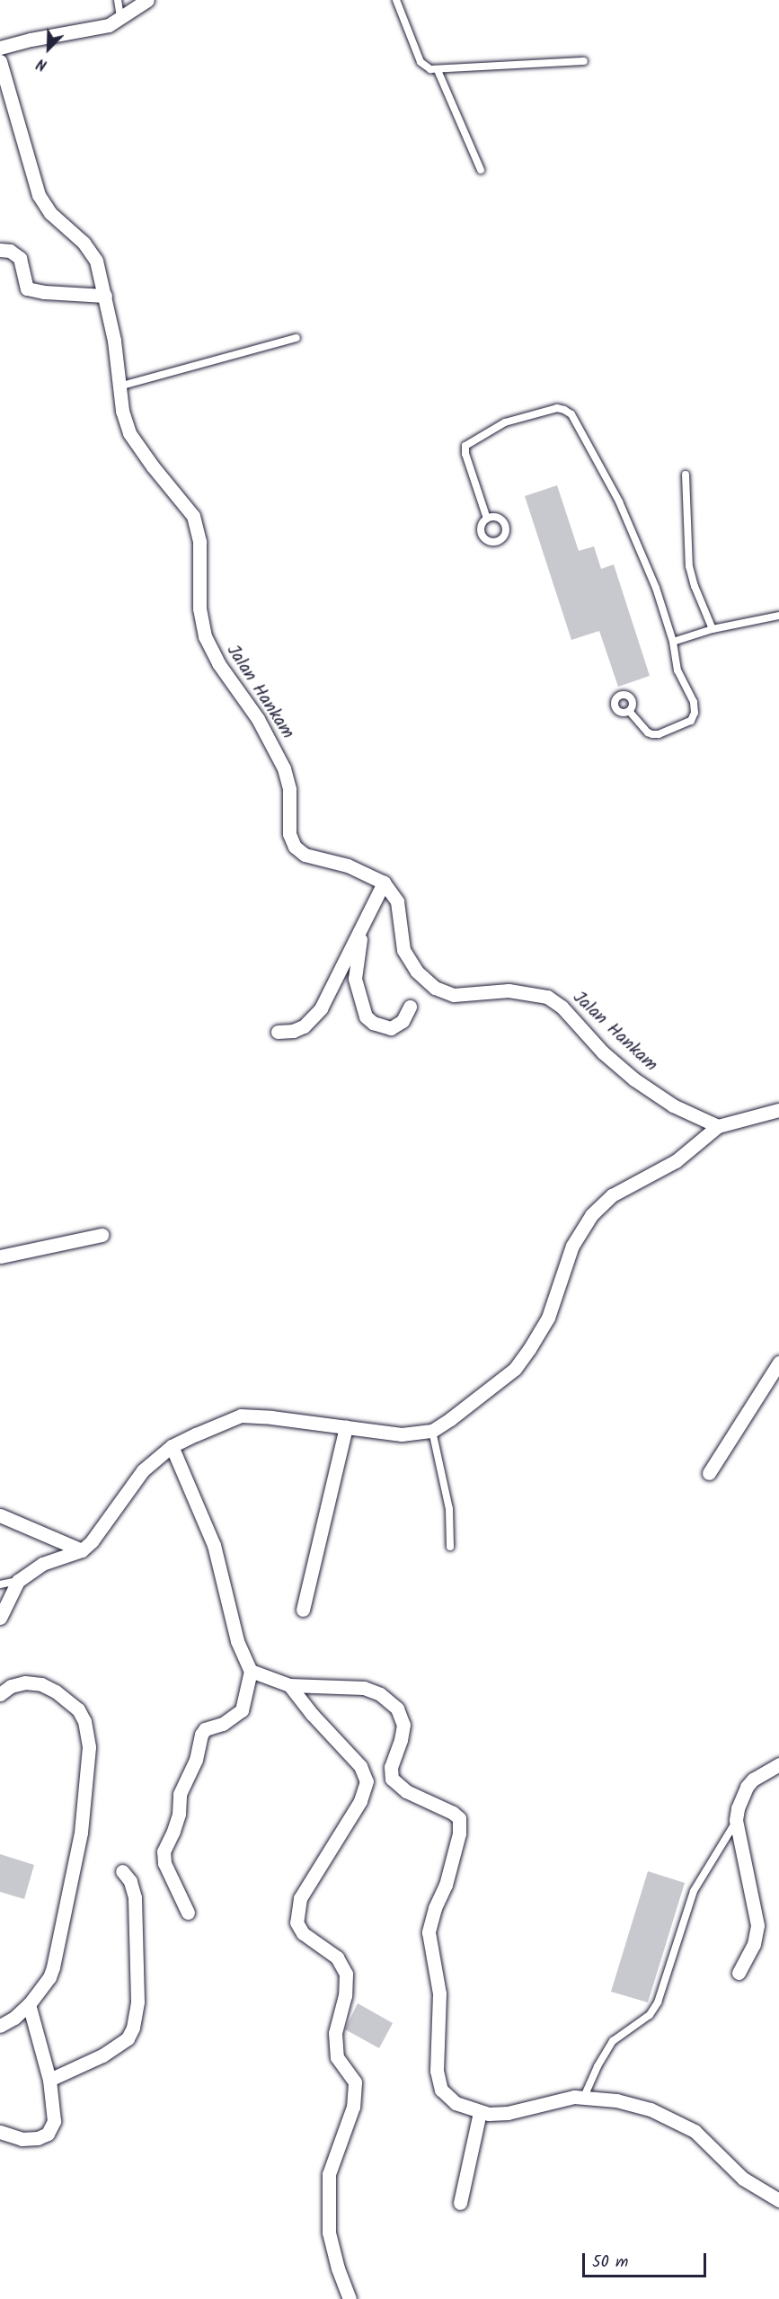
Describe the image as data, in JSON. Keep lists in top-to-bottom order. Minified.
{"streets":{"street":["Jalan Hankam"]},"scale_bar":"50 m","north":"bottom left"}
